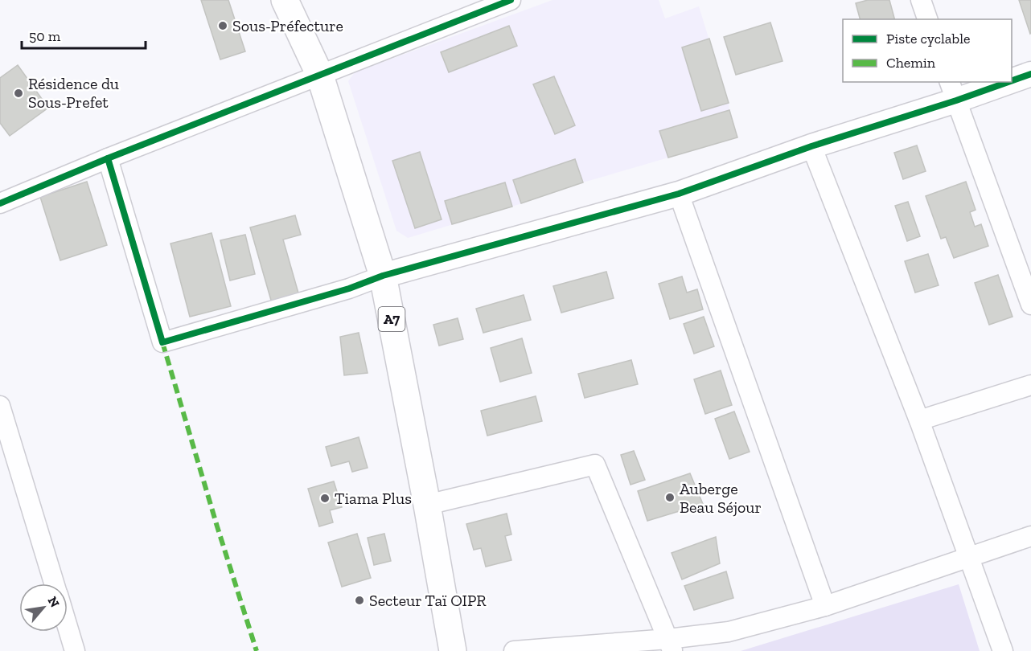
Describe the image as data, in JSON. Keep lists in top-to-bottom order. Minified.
{"streets":{"main road":["A7"]},"places":["Sous-Préfecture","Résidence du Sous-Prefet","Auberge Beau Séjour","Tiama Plus","Secteur Taï OIPR"],"legend":["Piste cyclable","Chemin"],"scale_bar":"50 m","north":"top right"}
